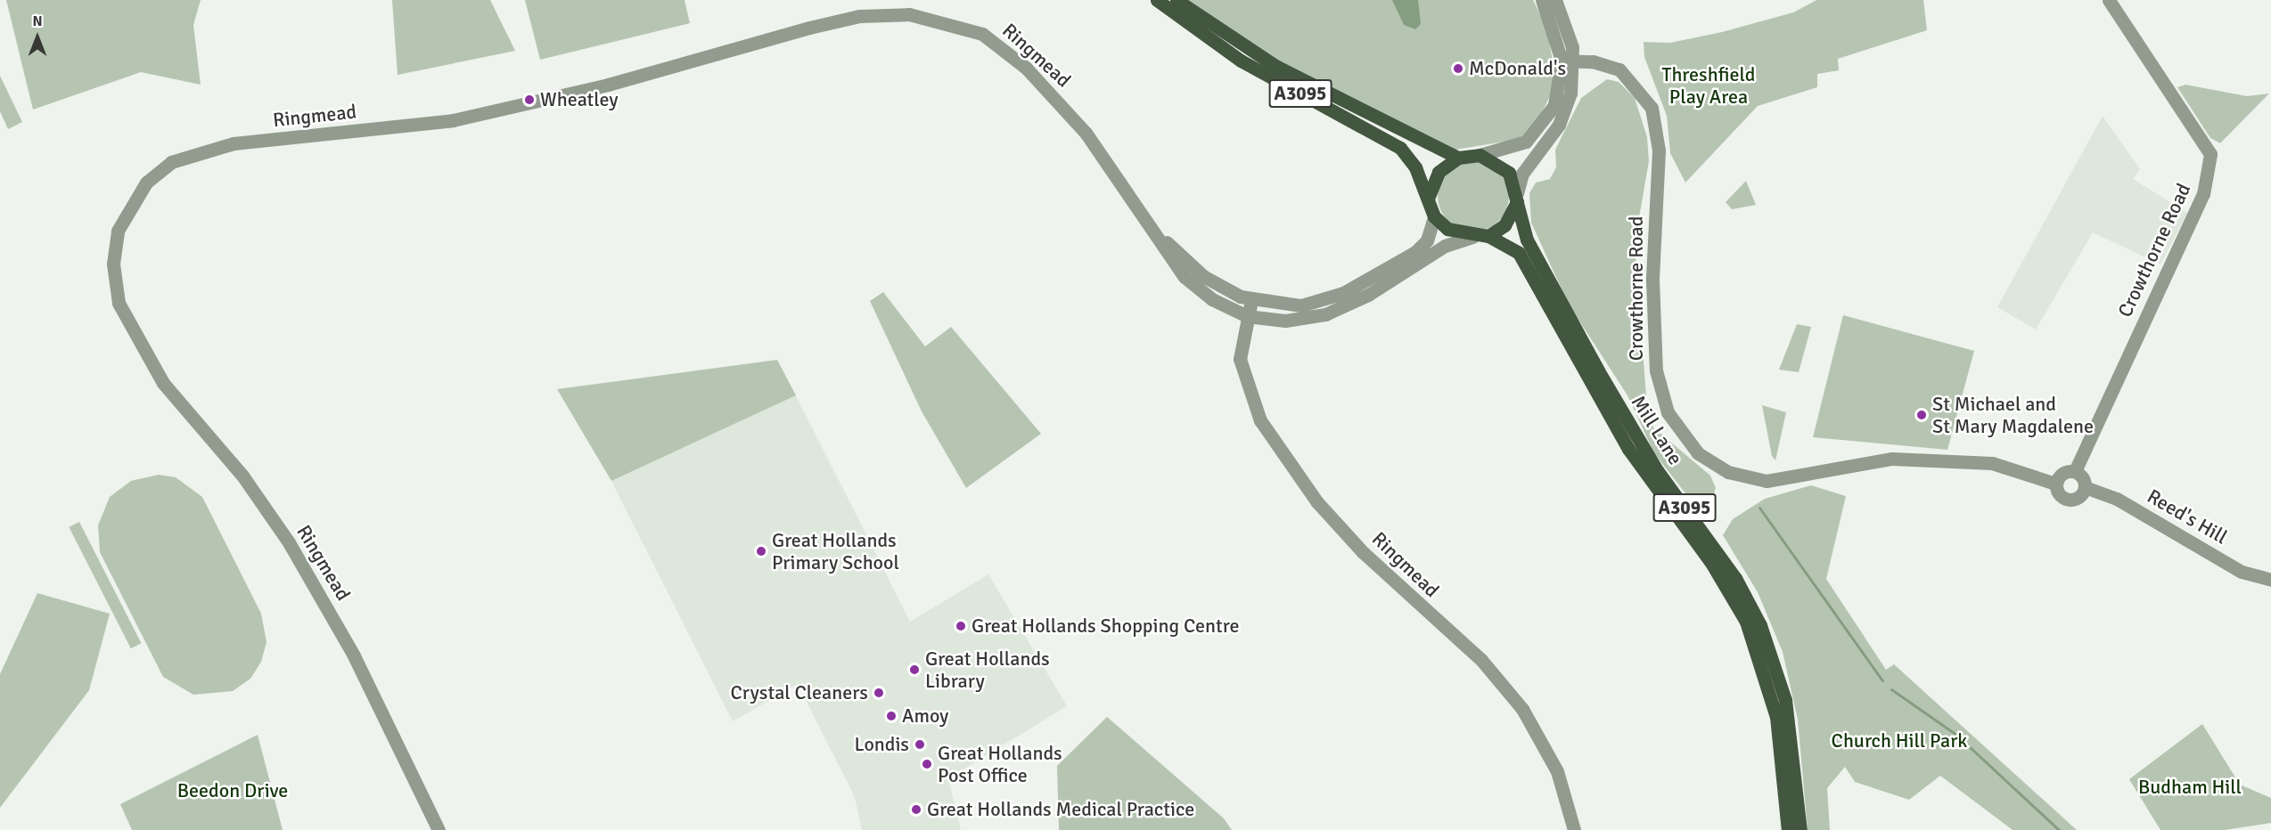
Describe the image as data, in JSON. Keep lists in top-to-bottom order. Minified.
{"streets":{"main road":["A3095","Mill Lane"],"street":["Ringmead","Crowthorne Road","Reed's Hill"]},"crossings":[["Ringmead","A3095"],["Ringmead","Mill Lane"],["A3095","Mill Lane"],["Crowthorne Road","Reed's Hill"]],"parks":["Threshfield Play Area","Church Hill Park","Budham Hill","Beedon Drive"],"places":["McDonald's","Wheatley","St Michael and St Mary Magdalene","Great Hollands Primary School","Great Hollands Shopping Centre","Great Hollands Library","Crystal Cleaners","Amoy","Londis","Great Hollands Post Office","Great Hollands Medical Practice"],"north":"top"}
